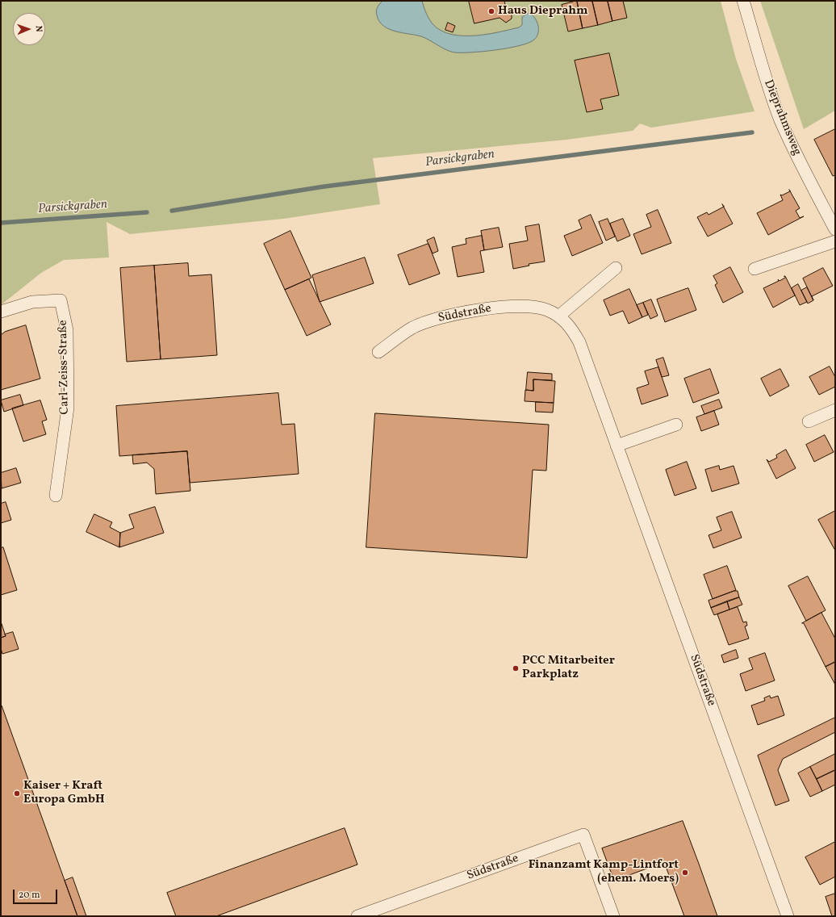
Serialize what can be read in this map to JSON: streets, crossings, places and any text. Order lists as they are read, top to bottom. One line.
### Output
{"streets":{"street":["Dieprahmsweg","Südstraße","Carl-Zeiss-Straße"]},"water":["Parsickgraben"],"places":["Haus Dieprahm","PCC Mitarbeiter Parkplatz","Kaiser + Kraft Europa GmbH","Finanzamt Kamp-Lintfort (ehem. Moers)"],"scale_bar":"20 m","north":"right"}
